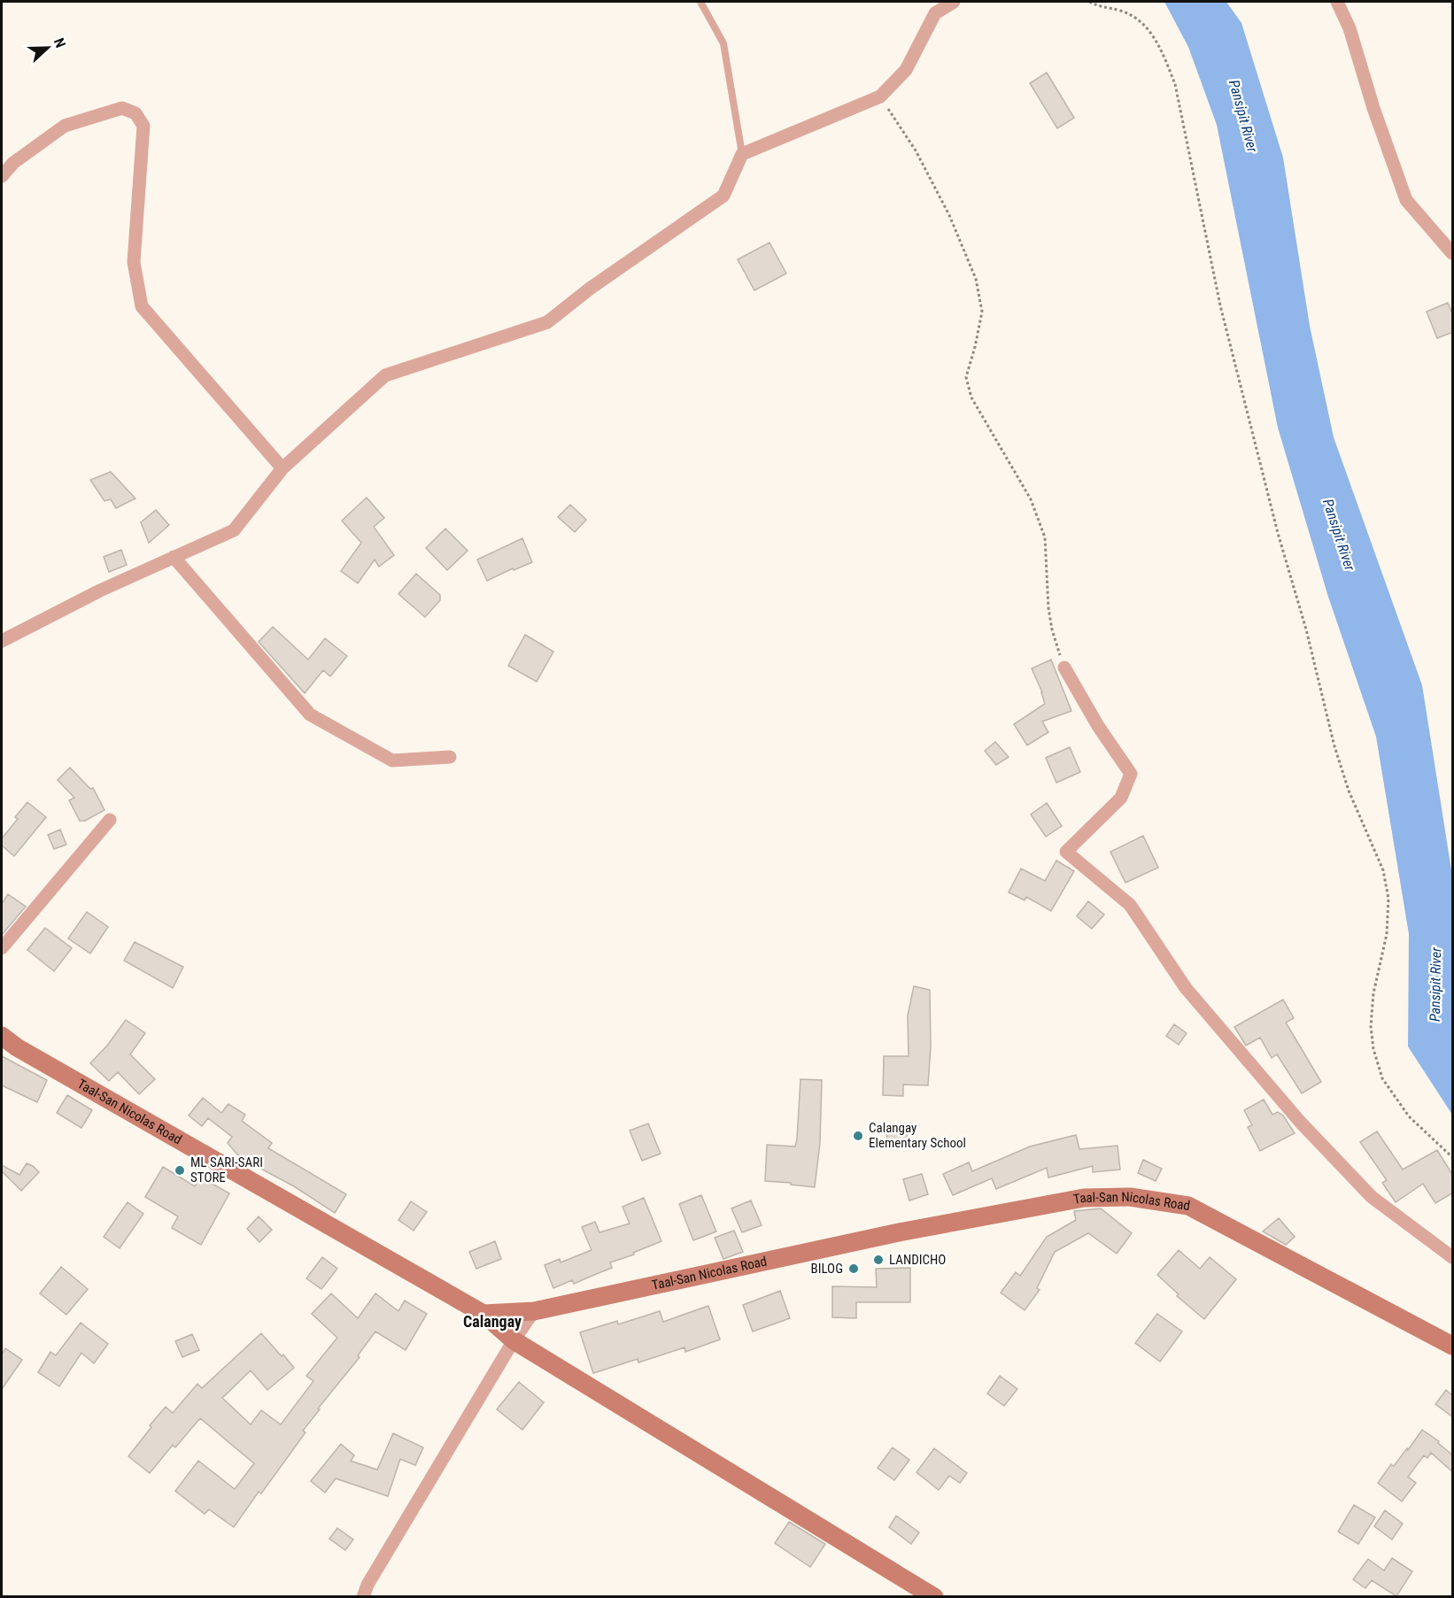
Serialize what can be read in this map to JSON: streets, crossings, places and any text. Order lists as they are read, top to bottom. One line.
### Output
{"streets":{"main road":["Taal-San Nicolas Road"]},"districts":["Calangay"],"water":["Pansipit River"],"places":["Calangay Elementary School","ML SARI-SARI STORE","LANDICHO","BILOG"],"north":"right"}
